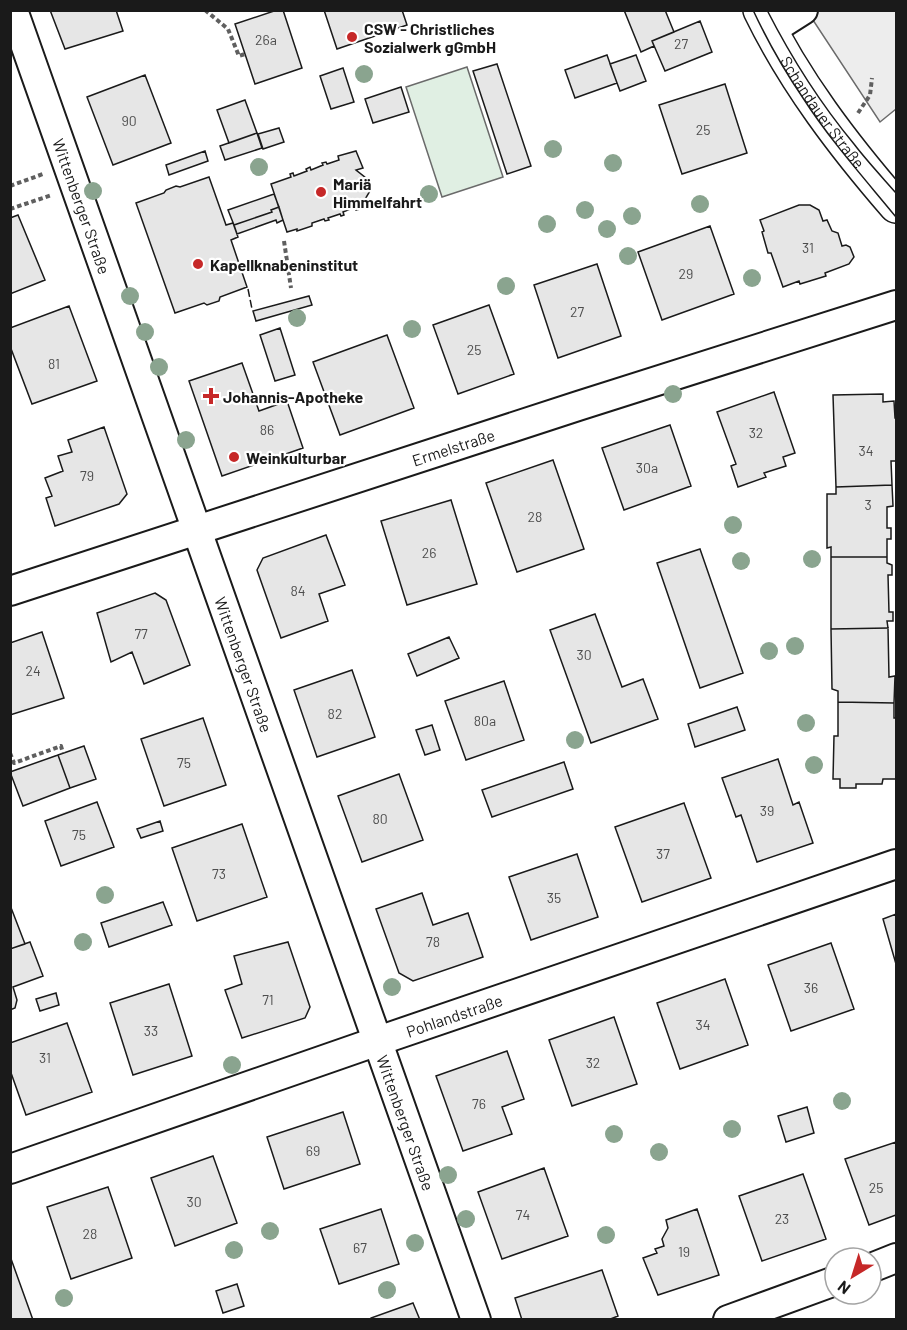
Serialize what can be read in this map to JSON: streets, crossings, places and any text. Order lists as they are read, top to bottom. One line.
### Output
{"streets":{"main road":["Schandauer Straße"],"street":["Wittenberger Straße","Ermelstraße","Pohlandstraße"]},"crossings":[["Wittenberger Straße","Ermelstraße"],["Wittenberger Straße","Pohlandstraße"]],"places":{"other":["CSW - Christliches Sozialwerk gGmbH","Mariä Himmelfahrt","Kapellknabeninstitut","Weinkulturbar"],"health":["Johannis-Apotheke"]},"house_numbers":["26a","27","90","25","31","29","27","25","81","86","32","34","30a","79","3","28","26","84","77","30","24","82","80a","75","39","80","75","37","73","35","78","36","71","34","33","31","32","76","69","25","30","74","23","28","67","19"],"north":"bottom left"}
